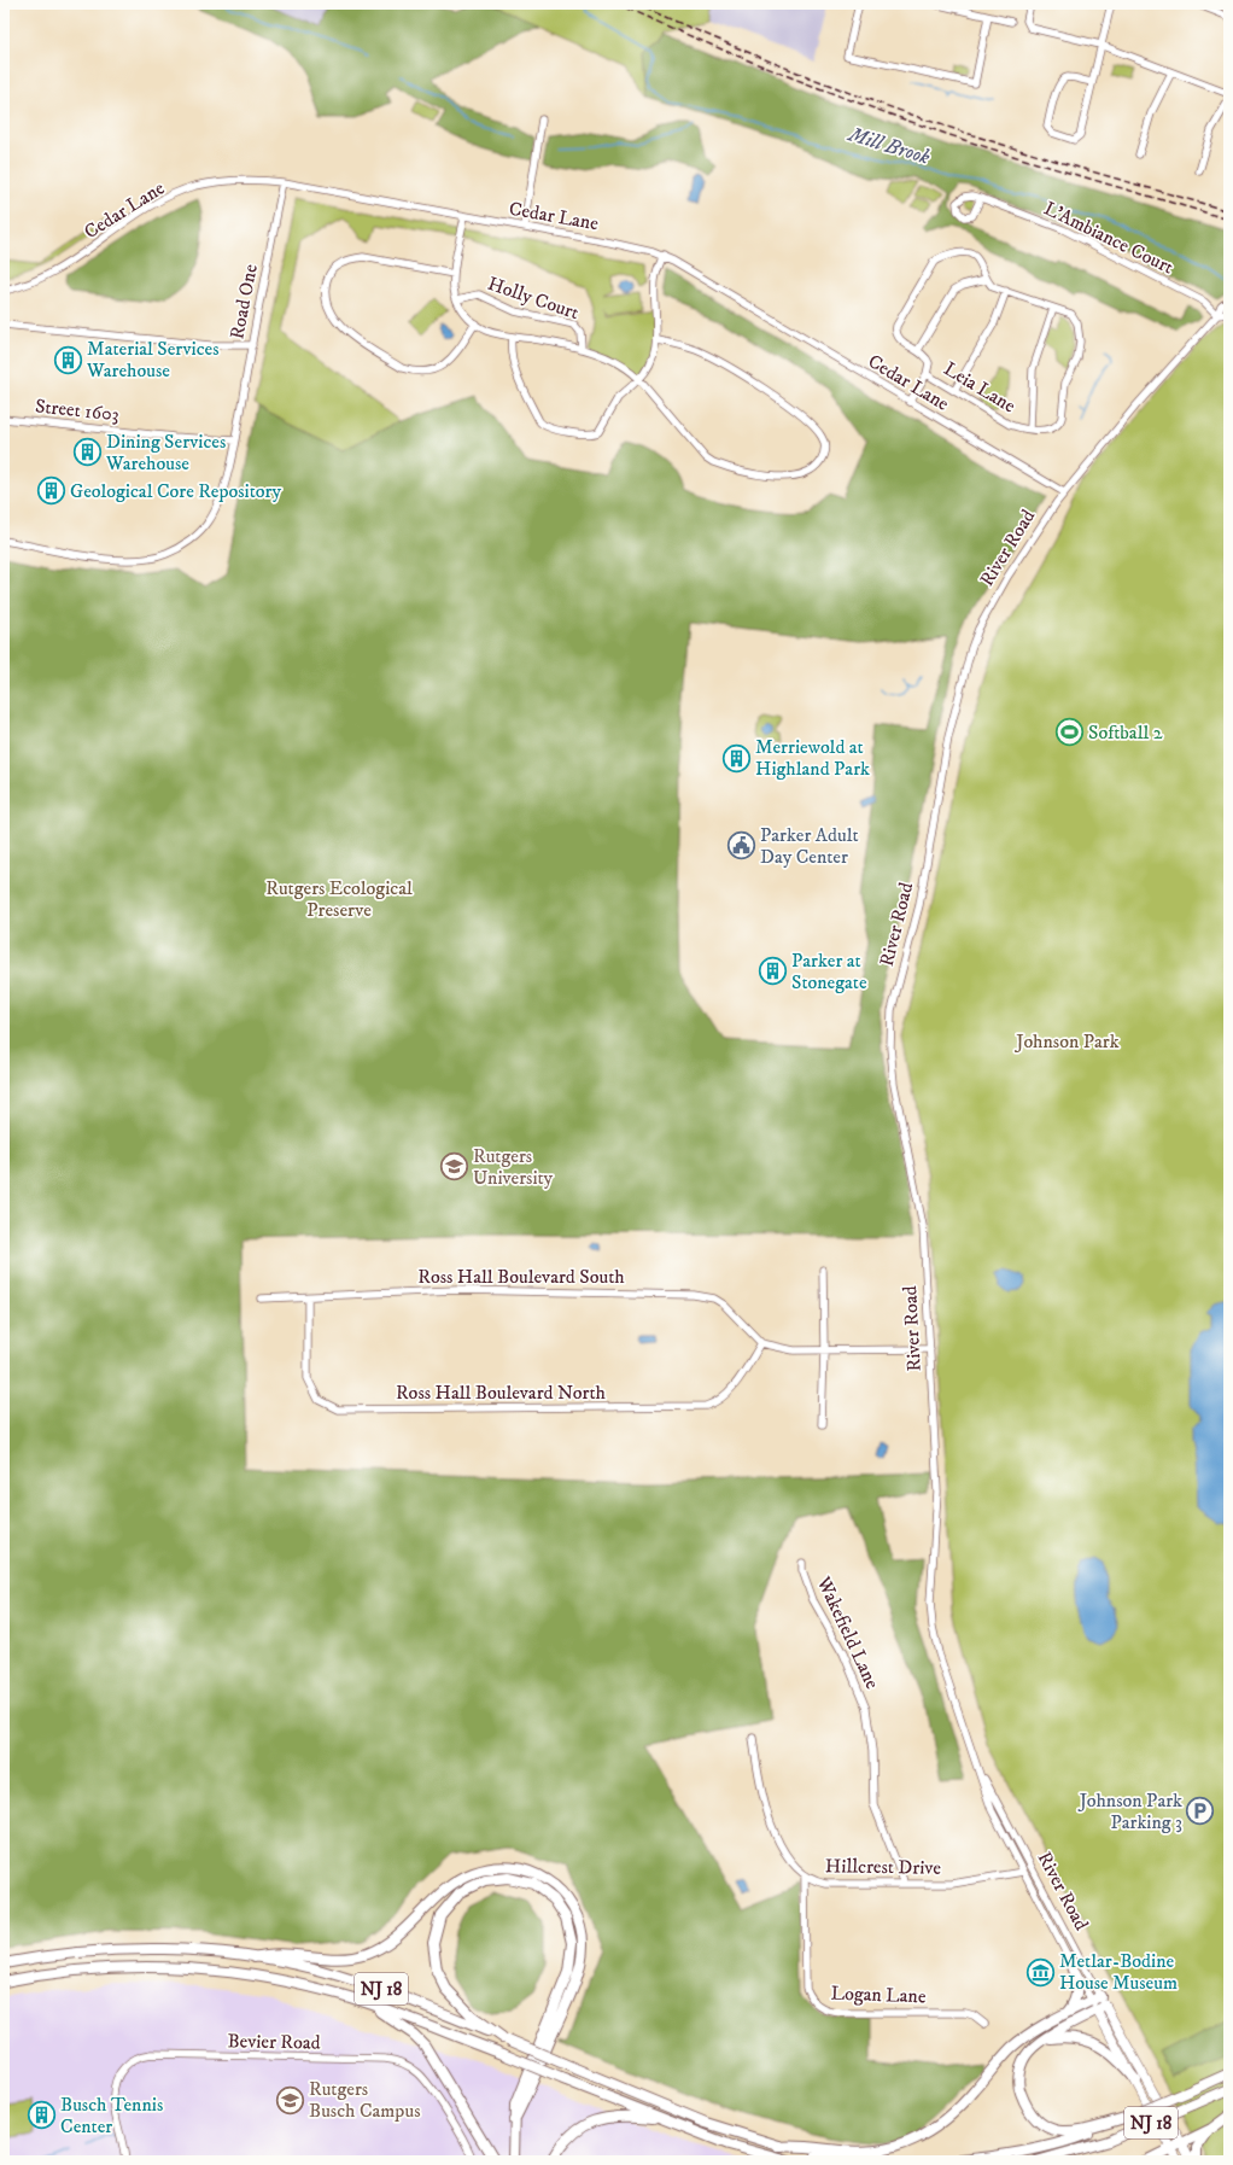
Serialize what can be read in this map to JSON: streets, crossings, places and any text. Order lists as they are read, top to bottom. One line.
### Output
{"streets":{"highway":["NJ 18"],"main road":["River Road"],"street":["Cedar Lane","L'Ambiance Court","Holly Court","Road One","Leia Lane","Street 1603","Ross Hall Boulevard South","Ross Hall Boulevard North","Wakefield Lane","Hillcrest Drive","Logan Lane","Bevier Road"]},"crossings":[["Cedar Lane","Road One"],["Cedar Lane","Leia Lane"],["Cedar Lane","River Road"],["L'Ambiance Court","River Road"],["Road One","Street 1603"],["River Road","Hillcrest Drive"],["Ross Hall Boulevard South","Ross Hall Boulevard North"],["Wakefield Lane","Hillcrest Drive"],["Hillcrest Drive","Logan Lane"]],"water":["Mill Brook"],"parks":["Rutgers Ecological Preserve","Johnson Park"],"places":{"building":["Material Services Warehouse","Dining Services Warehouse","Geological Core Repository","Merriewold at Highland Park","Parker at Stonegate","Busch Tennis Center"],"sports":["Softball 2"],"public building":["Parker Adult Day Center"],"school or university":["Rutgers University","Rutgers Busch Campus"],"parking":["Johnson Park Parking 3"],"museum":["Metlar-Bodine House Museum"]}}
